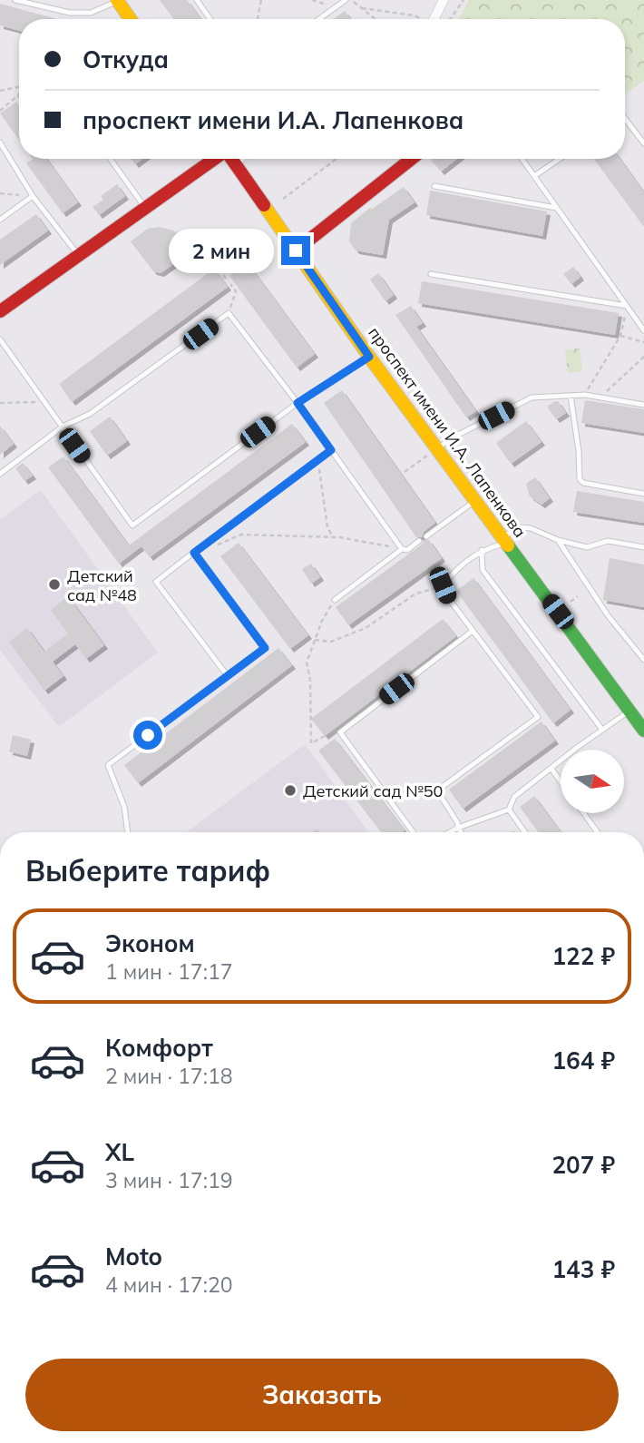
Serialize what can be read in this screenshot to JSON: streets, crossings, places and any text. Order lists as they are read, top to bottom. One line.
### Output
{"streets":{"main road":["проспект имени И.А. Лапенкова"]},"places":["Детский сад №48","Детский сад №50"],"north":"right","page":{"banner":["Откуда","проспект имени И.А. Лапенкова"],"bubble":"2 мин","heading":"Выберите тариф","list":[{"name":"Эконом","note":"1 мин · 17:17","value":"122 ₽"},{"name":"Комфорт","note":"2 мин · 17:18","value":"164 ₽"},{"name":"XL","note":"3 мин · 17:19","value":"207 ₽"},{"name":"Moto","note":"4 мин · 17:20","value":"143 ₽"}],"buttons":"Заказать"}}
